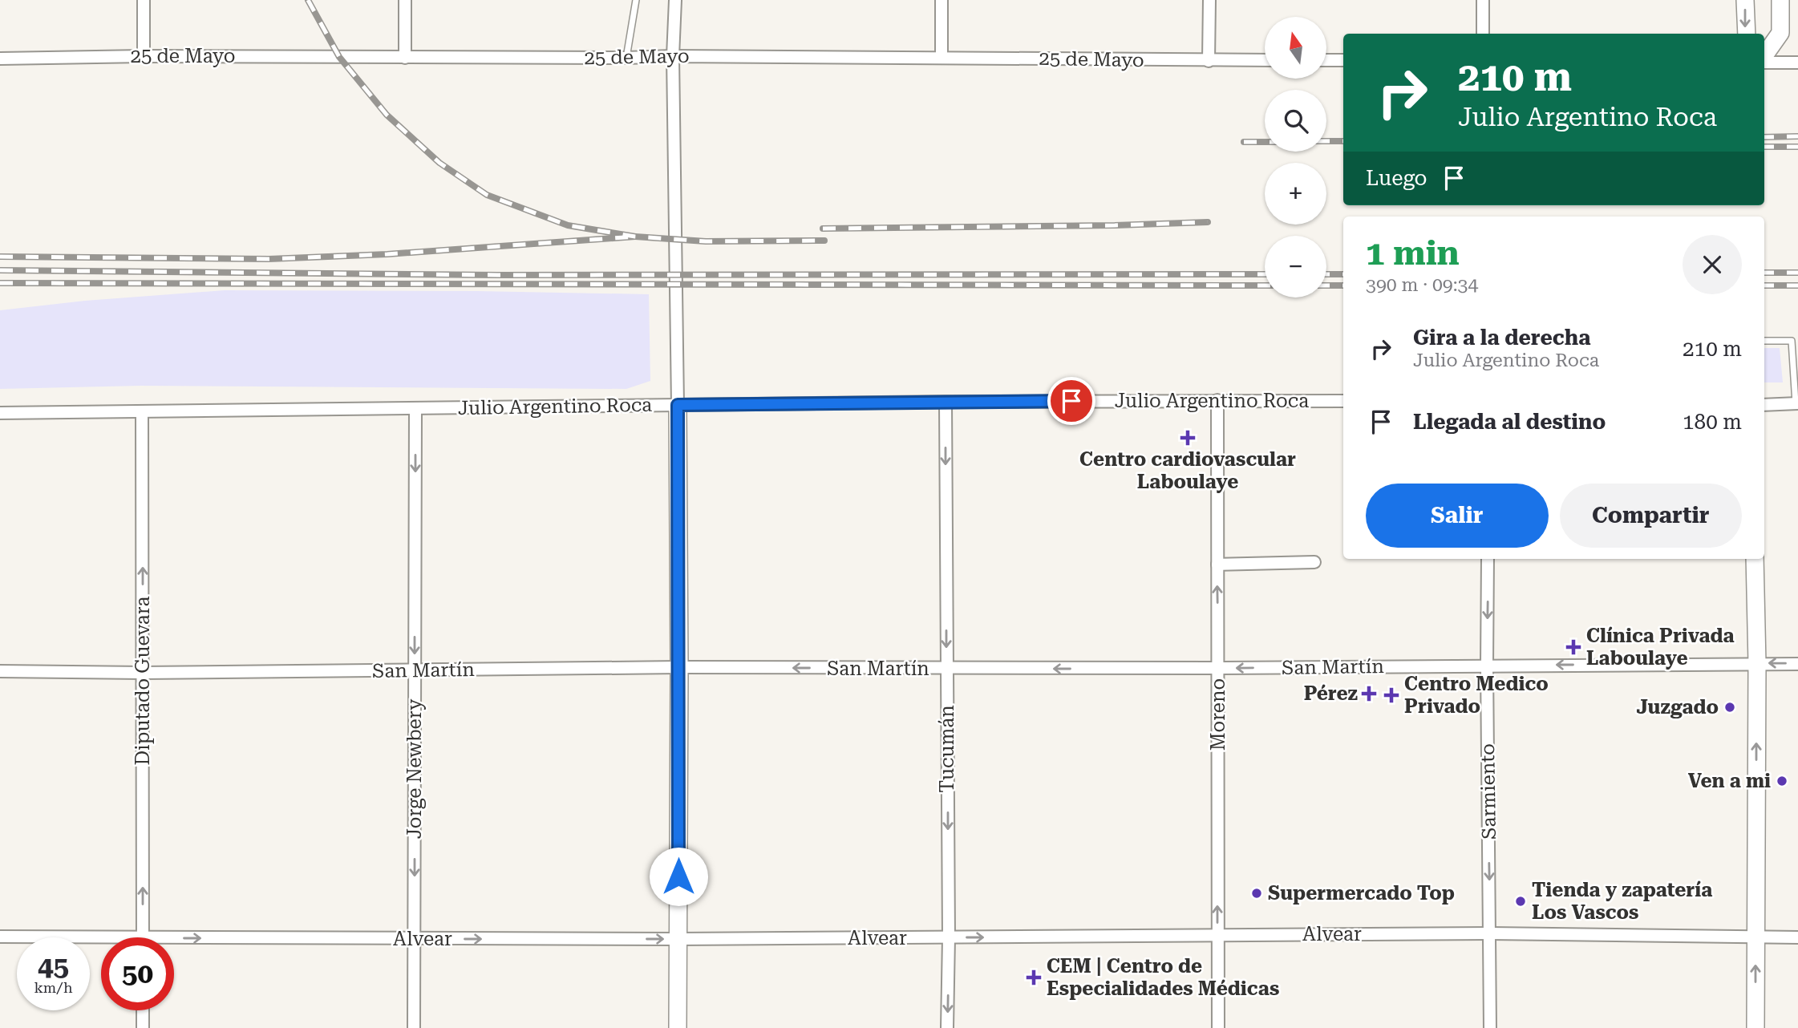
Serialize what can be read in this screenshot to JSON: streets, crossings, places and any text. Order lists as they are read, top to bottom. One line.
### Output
{"streets":{"street":["25 de Mayo","Julio Argentino Roca","San Martín","Diputado Guevara","Moreno","Tucumán","Jorge Newbery","Sarmiento","Alvear"]},"crossings":[["Julio Argentino Roca","Diputado Guevara"],["Julio Argentino Roca","Moreno"],["Julio Argentino Roca","Tucumán"],["Julio Argentino Roca","Jorge Newbery"],["San Martín","Diputado Guevara"],["San Martín","Moreno"],["San Martín","Tucumán"],["San Martín","Jorge Newbery"],["San Martín","Sarmiento"],["Moreno","Alvear"],["Tucumán","Alvear"],["Jorge Newbery","Alvear"],["Sarmiento","Alvear"]],"one_way":["San Martín","Diputado Guevara","Moreno","Tucumán","Jorge Newbery","Sarmiento","Alvear"],"places":{"health":["Centro cardiovascular Laboulaye","Clínica Privada Laboulaye","Pérez","Centro Medico Privado","CEM | Centro de Especialidades Médicas"],"other":["Juzgado","Ven a mi","Supermercado Top","Tienda y zapatería Los Vascos"]},"north":"top","page":{"map_buttons":["+","−"],"turn":["210 m","Julio Argentino Roca"],"then":"Luego","heading":["1 min","390 m · 09:34"],"list":[{"name":"Gira a la derecha","note":"Julio Argentino Roca","value":"210 m"},{"name":"Llegada al destino","value":"180 m"}],"buttons":["Salir","Compartir"],"speed":"45 km/h","limit":"50"}}
